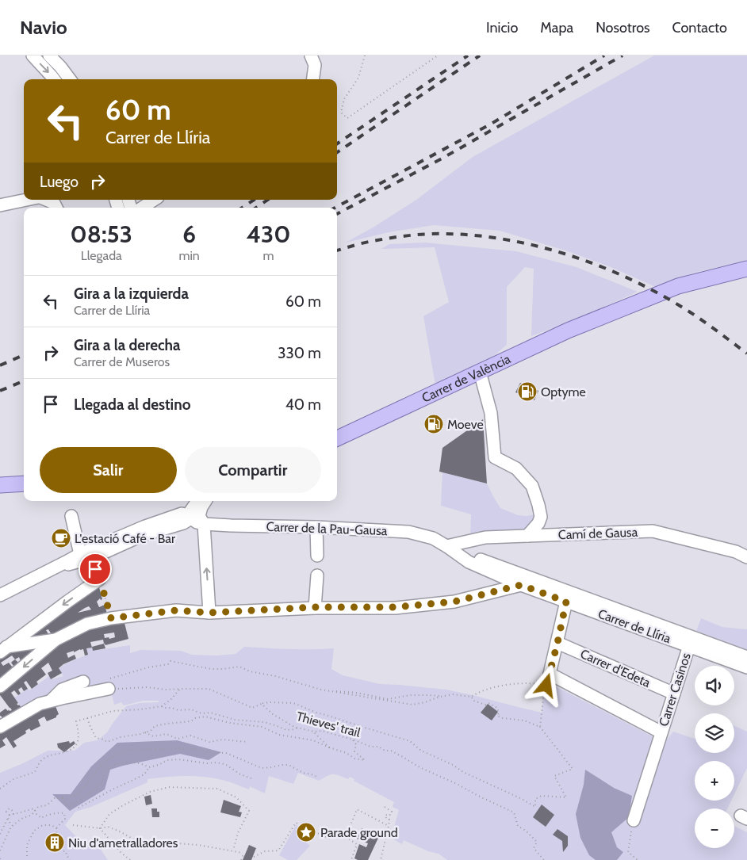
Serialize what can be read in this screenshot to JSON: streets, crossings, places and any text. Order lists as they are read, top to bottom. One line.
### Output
{"streets":{"main road":["Carrer de València"],"street":["Carrer de la Pau-Gausa","Camí de Gausa","Carrer de Llíria","Carrer d'Edeta","Carrer Casinos"],"path":["Thieves' trail"]},"crossings":[["Carrer de la Pau-Gausa","Camí de Gausa"],["Carrer de la Pau-Gausa","Carrer de Llíria"],["Carrer de Llíria","Carrer Casinos"],["Carrer d'Edeta","Carrer Casinos"]],"places":{"fuel station":["Optyme","Moeve"],"cafe":["L'estació Café - Bar"],"place":["Parade ground"],"building":["Niu d'ametralladores"]},"page":{"header":"Navio","nav":["Inicio","Mapa","Nosotros","Contacto"],"turn":["60 m","Carrer de Llíria"],"then":"Luego","eta":["08:53","Llegada","6","min","430","m"],"list":[{"name":"Gira a la izquierda","note":"Carrer de Llíria","value":"60 m"},{"name":"Gira a la derecha","note":"Carrer de Museros","value":"330 m"},{"name":"Llegada al destino","value":"40 m"}],"buttons":["Salir","Compartir"],"map_buttons":["+","−"]}}
